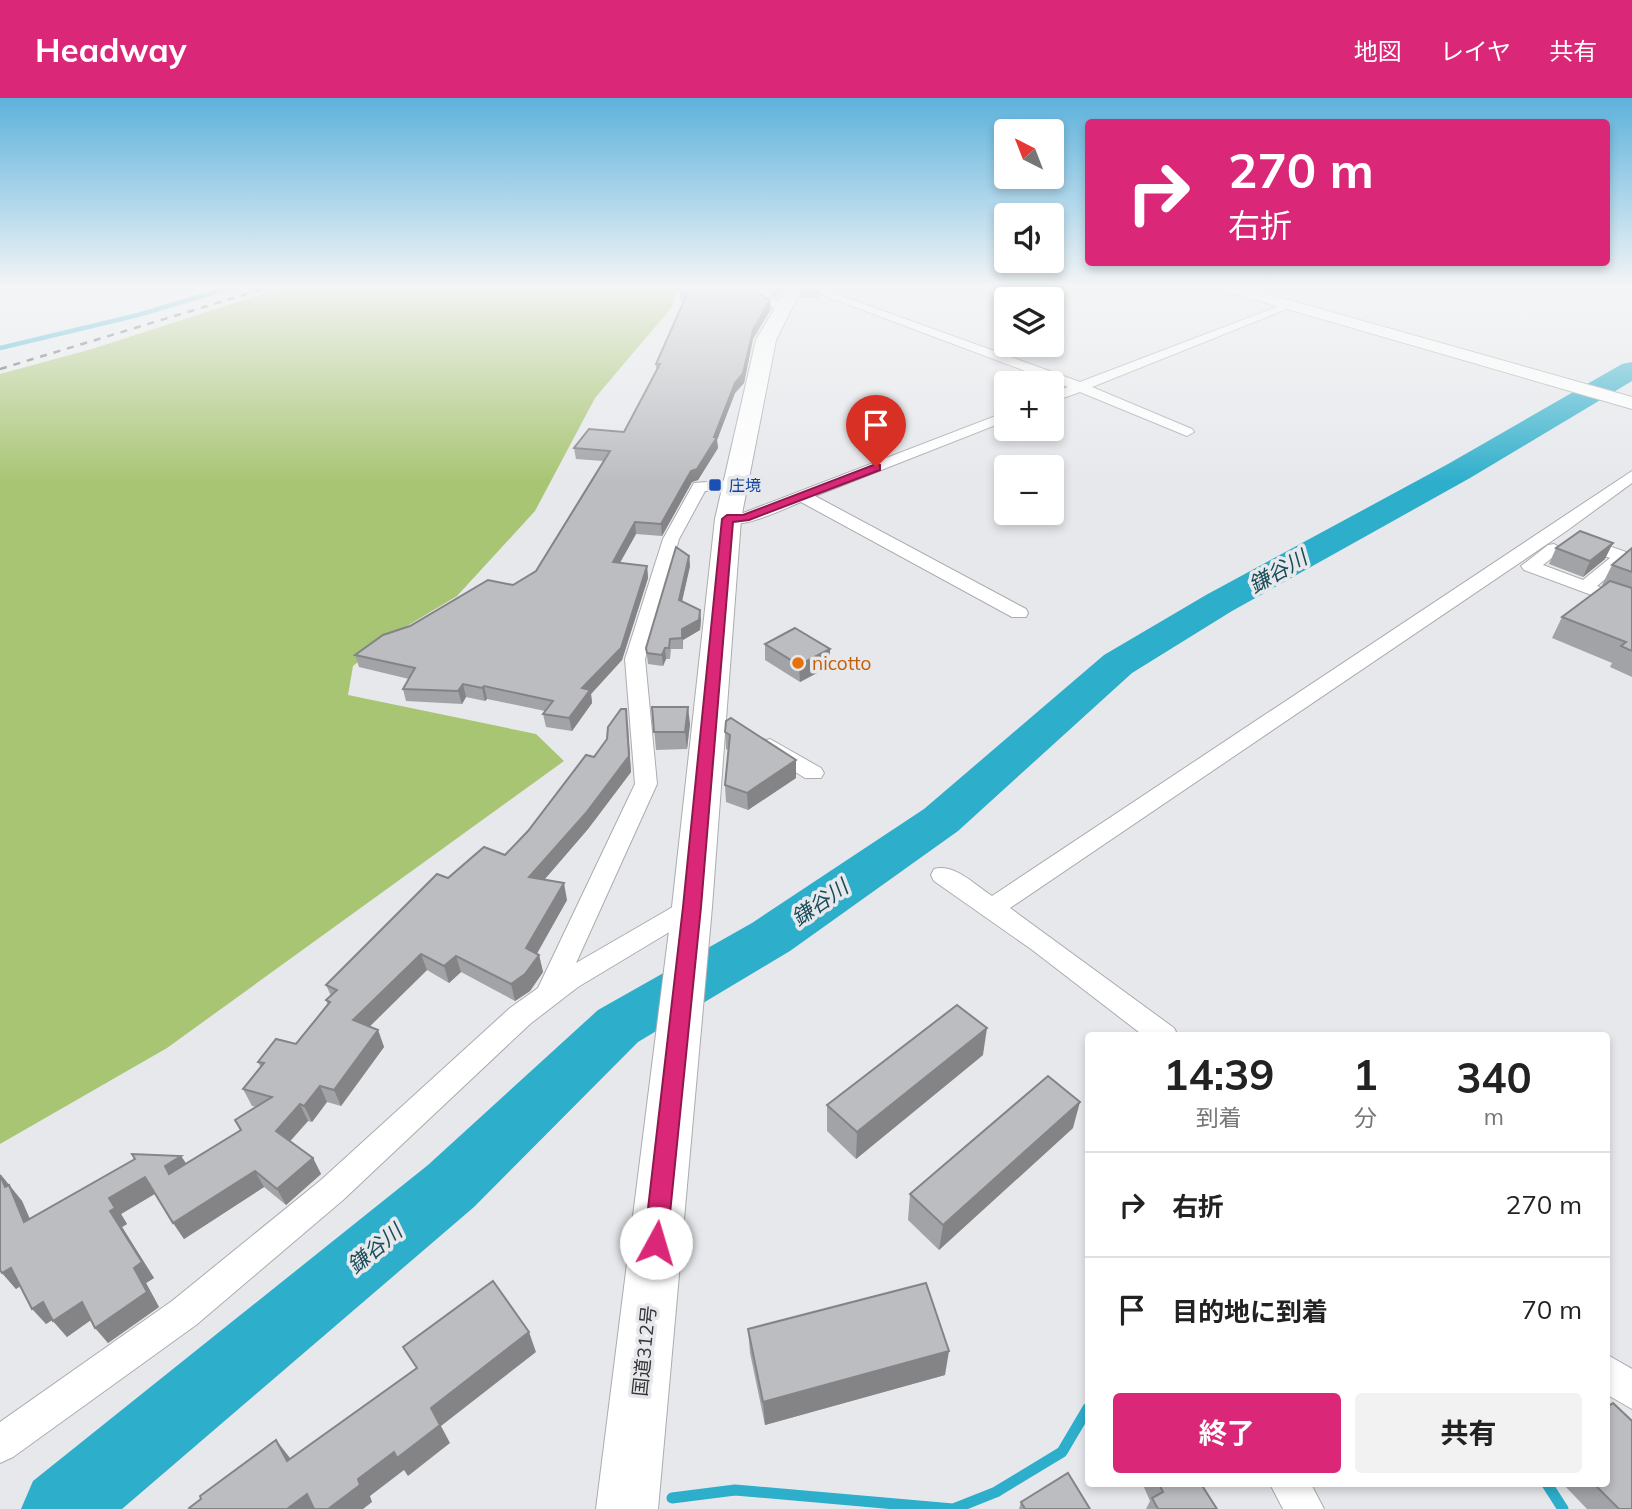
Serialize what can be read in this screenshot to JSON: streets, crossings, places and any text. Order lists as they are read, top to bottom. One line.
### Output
{"streets":{"highway":["国道312号"]},"water":["鎌谷川"],"places":{"transit":["庄境"],"other":["nicotto"]},"north":"top left","page":{"header":"Headway","nav":["地図","レイヤ","共有"],"map_buttons":["+","−"],"turn":["270 m","右折"],"eta":["14:39","到着","1","分","340","m"],"list":[{"name":"右折","value":"270 m"},{"name":"目的地に到着","value":"70 m"}],"buttons":["終了","共有"]}}
